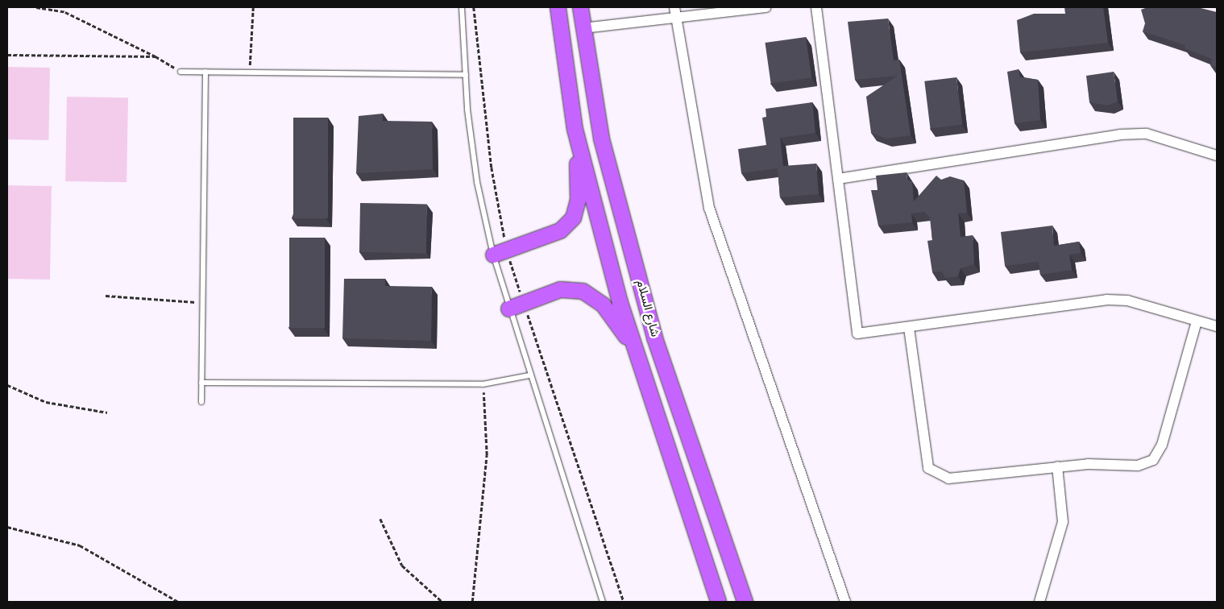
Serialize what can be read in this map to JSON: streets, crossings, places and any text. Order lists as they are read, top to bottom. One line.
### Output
{"streets":{"main road":["شارع السلام"]}}
